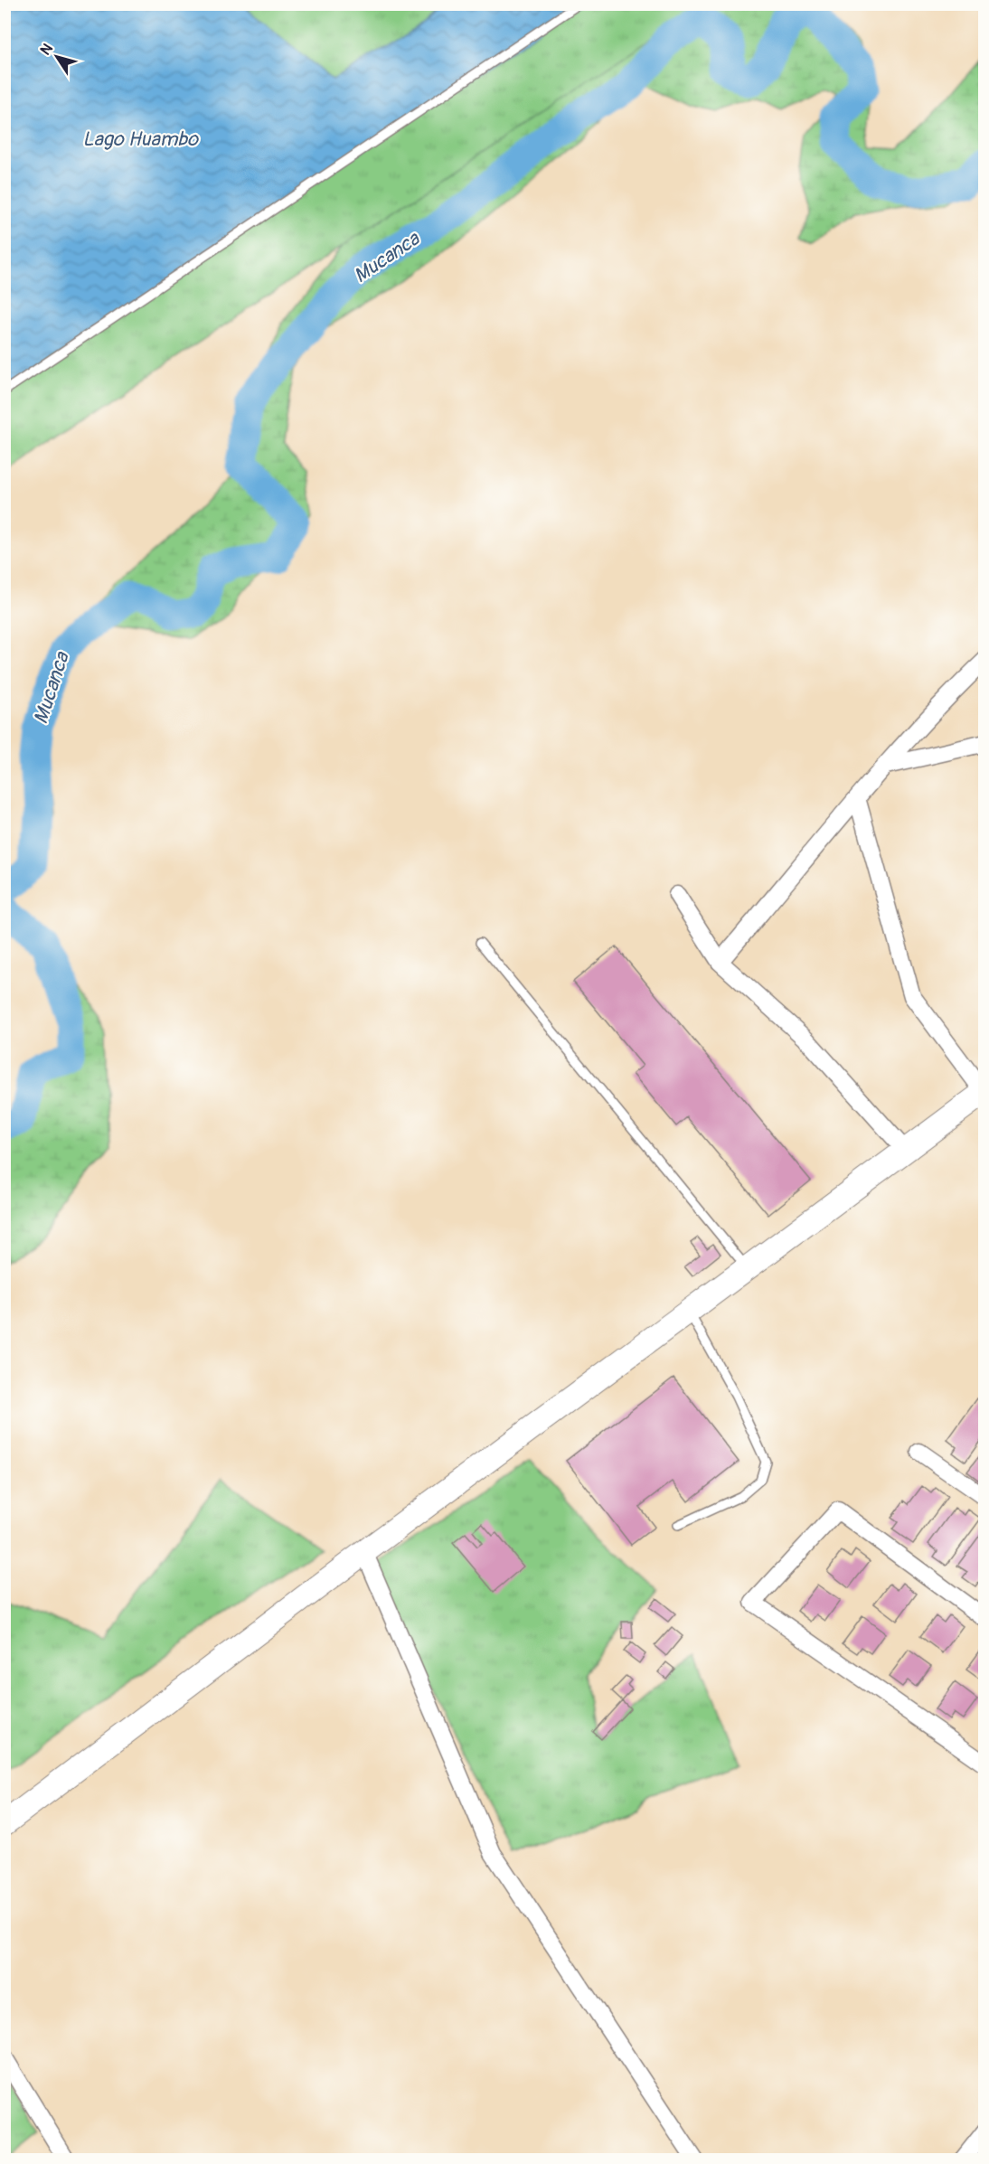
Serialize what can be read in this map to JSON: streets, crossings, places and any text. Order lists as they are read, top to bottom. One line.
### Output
{"water":["Lago Huambo","Mucanca"],"north":"top left"}
